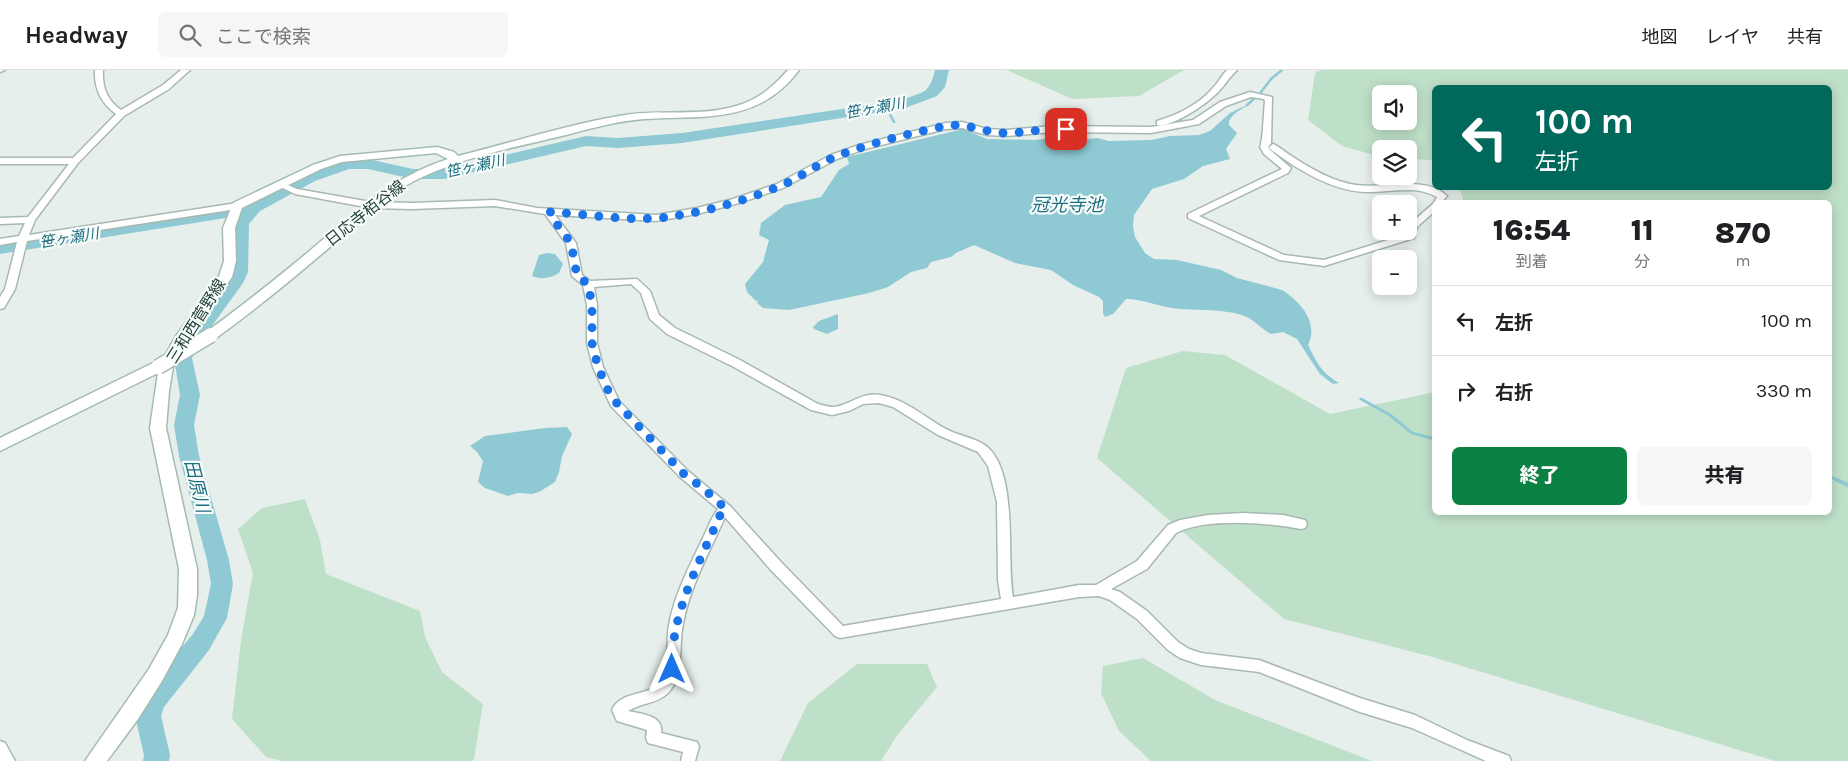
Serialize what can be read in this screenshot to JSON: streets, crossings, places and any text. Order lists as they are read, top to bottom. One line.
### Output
{"streets":{"main road":["日応寺栢谷線","三和西菅野線"]},"water":["笹ヶ瀬川","冠光寺池","田原川"],"page":{"header":"Headway","search":"ここで検索","nav":["地図","レイヤ","共有"],"map_buttons":["+","−"],"turn":["100 m","左折"],"eta":["16:54","到着","11","分","870","m"],"list":[{"name":"左折","value":"100 m"},{"name":"右折","value":"330 m"}],"buttons":["終了","共有"]}}
